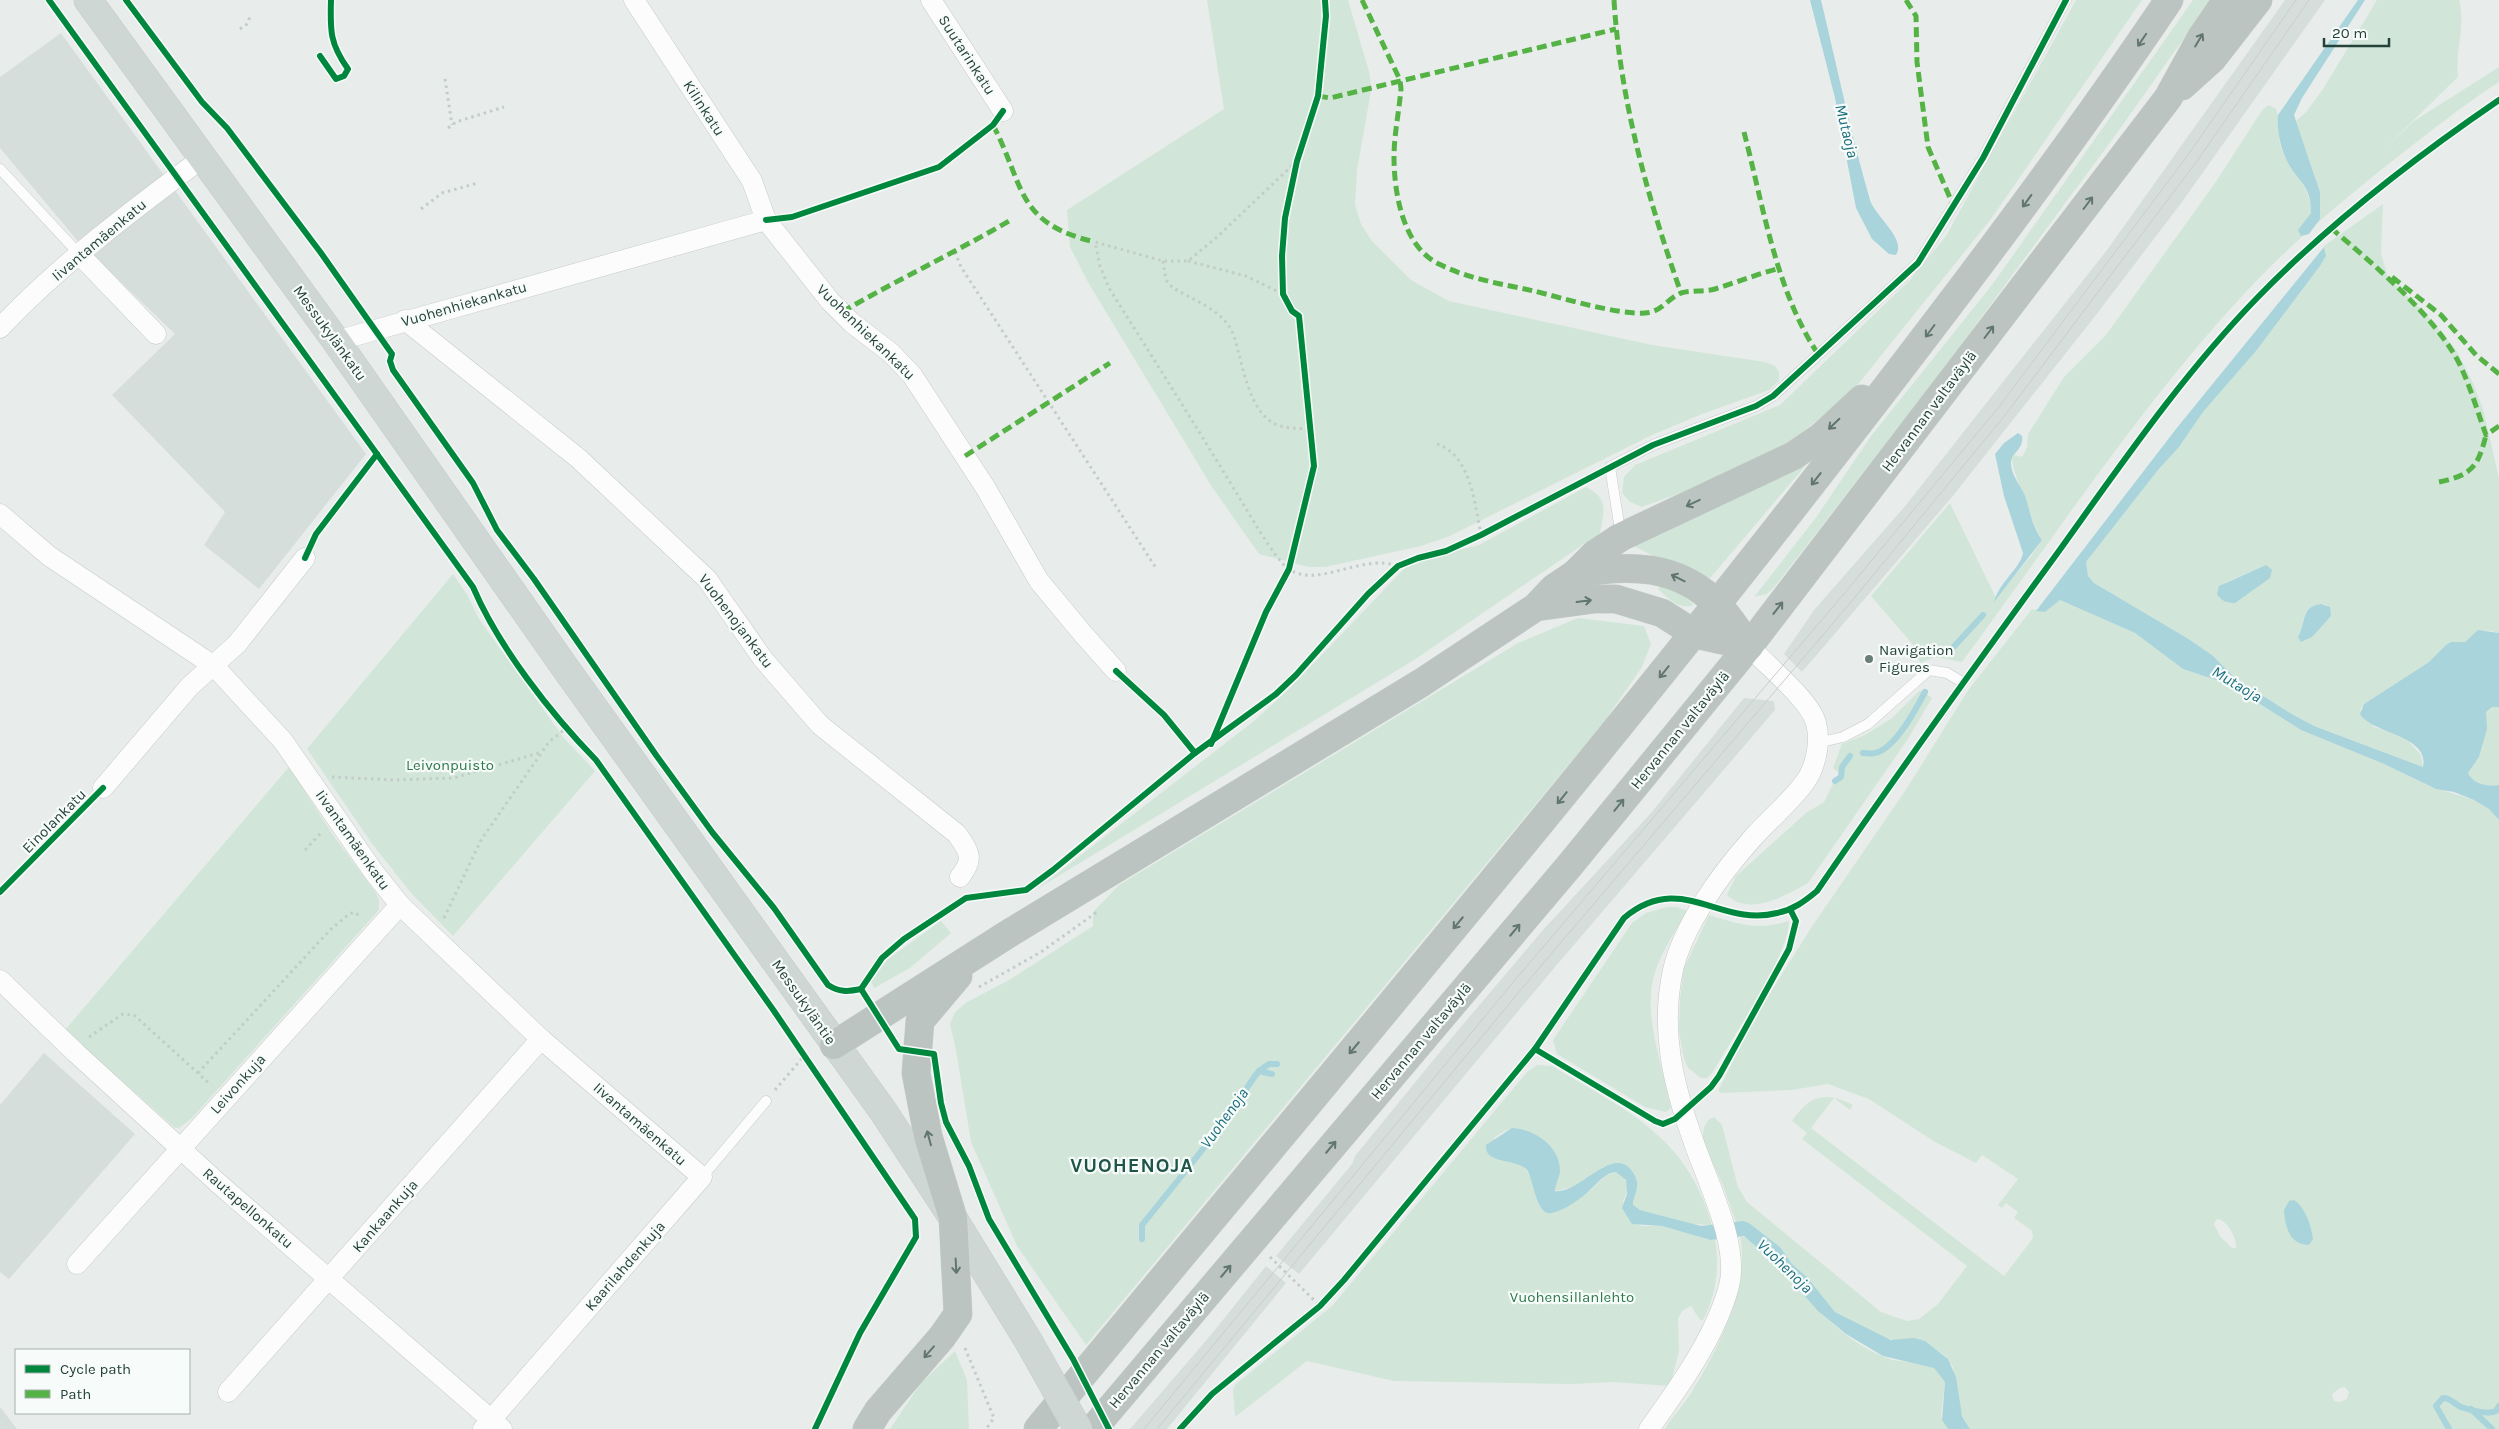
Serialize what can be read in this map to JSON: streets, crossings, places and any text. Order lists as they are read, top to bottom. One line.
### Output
{"streets":{"highway":["Hervannan valtaväylä"],"main road":["Messukylänkatu","Messukyläntie"],"street":["Suutarinkatu","Kilinkatu","Iivantamäenkatu","Vuohenhiekankatu","Vuohenojankatu","Einolankatu","Leivonkuja","Rautapellonkatu","Kankaankuja","Kaarilahdenkuja"]},"crossings":[["Kilinkatu","Vuohenhiekankatu"],["Iivantamäenkatu","Messukylänkatu"],["Iivantamäenkatu","Einolankatu"],["Iivantamäenkatu","Leivonkuja"],["Iivantamäenkatu","Kankaankuja"],["Iivantamäenkatu","Kaarilahdenkuja"],["Vuohenhiekankatu","Messukylänkatu"],["Vuohenhiekankatu","Vuohenojankatu"],["Messukylänkatu","Messukyläntie"],["Leivonkuja","Rautapellonkatu"],["Rautapellonkatu","Kankaankuja"],["Rautapellonkatu","Kaarilahdenkuja"]],"districts":["VUOHENOJA"],"water":["Mutaoja","Vuohenoja"],"parks":["Leivonpuisto","Vuohensillanlehto"],"places":["Navigation Figures"],"legend":["Cycle path","Path"],"scale_bar":"20 m"}
